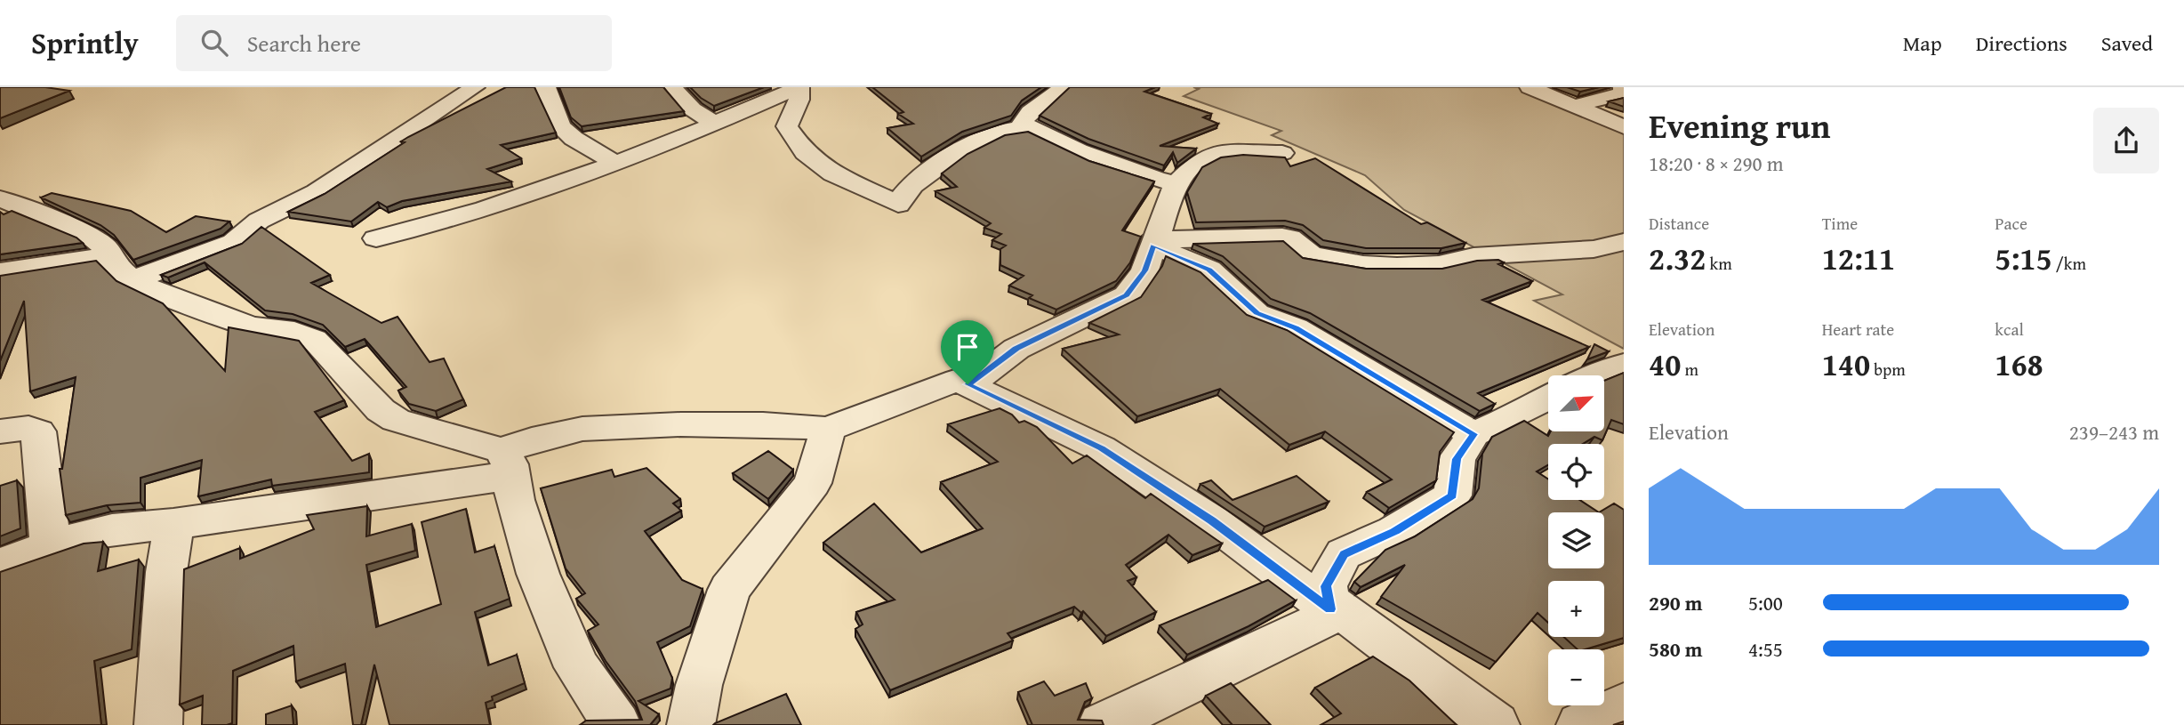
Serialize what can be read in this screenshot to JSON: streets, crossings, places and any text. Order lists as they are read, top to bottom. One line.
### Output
{"north":"top right","page":{"header":"Sprintly","search":"Search here","nav":["Map","Directions","Saved"],"heading":["Evening run","18:20 · 8 × 290 m"],"stats":[["Distance","2.32 km"],["Time","12:11"],["Pace","5:15 /km"],["Elevation","40 m"],["Heart rate","140 bpm"],["kcal","168"]],"map_buttons":["+","−"],"chart":["Elevation","239–243 m"],"list":[{"name":"290 m","note":"5:00"},{"name":"580 m","note":"4:55"}]}}
